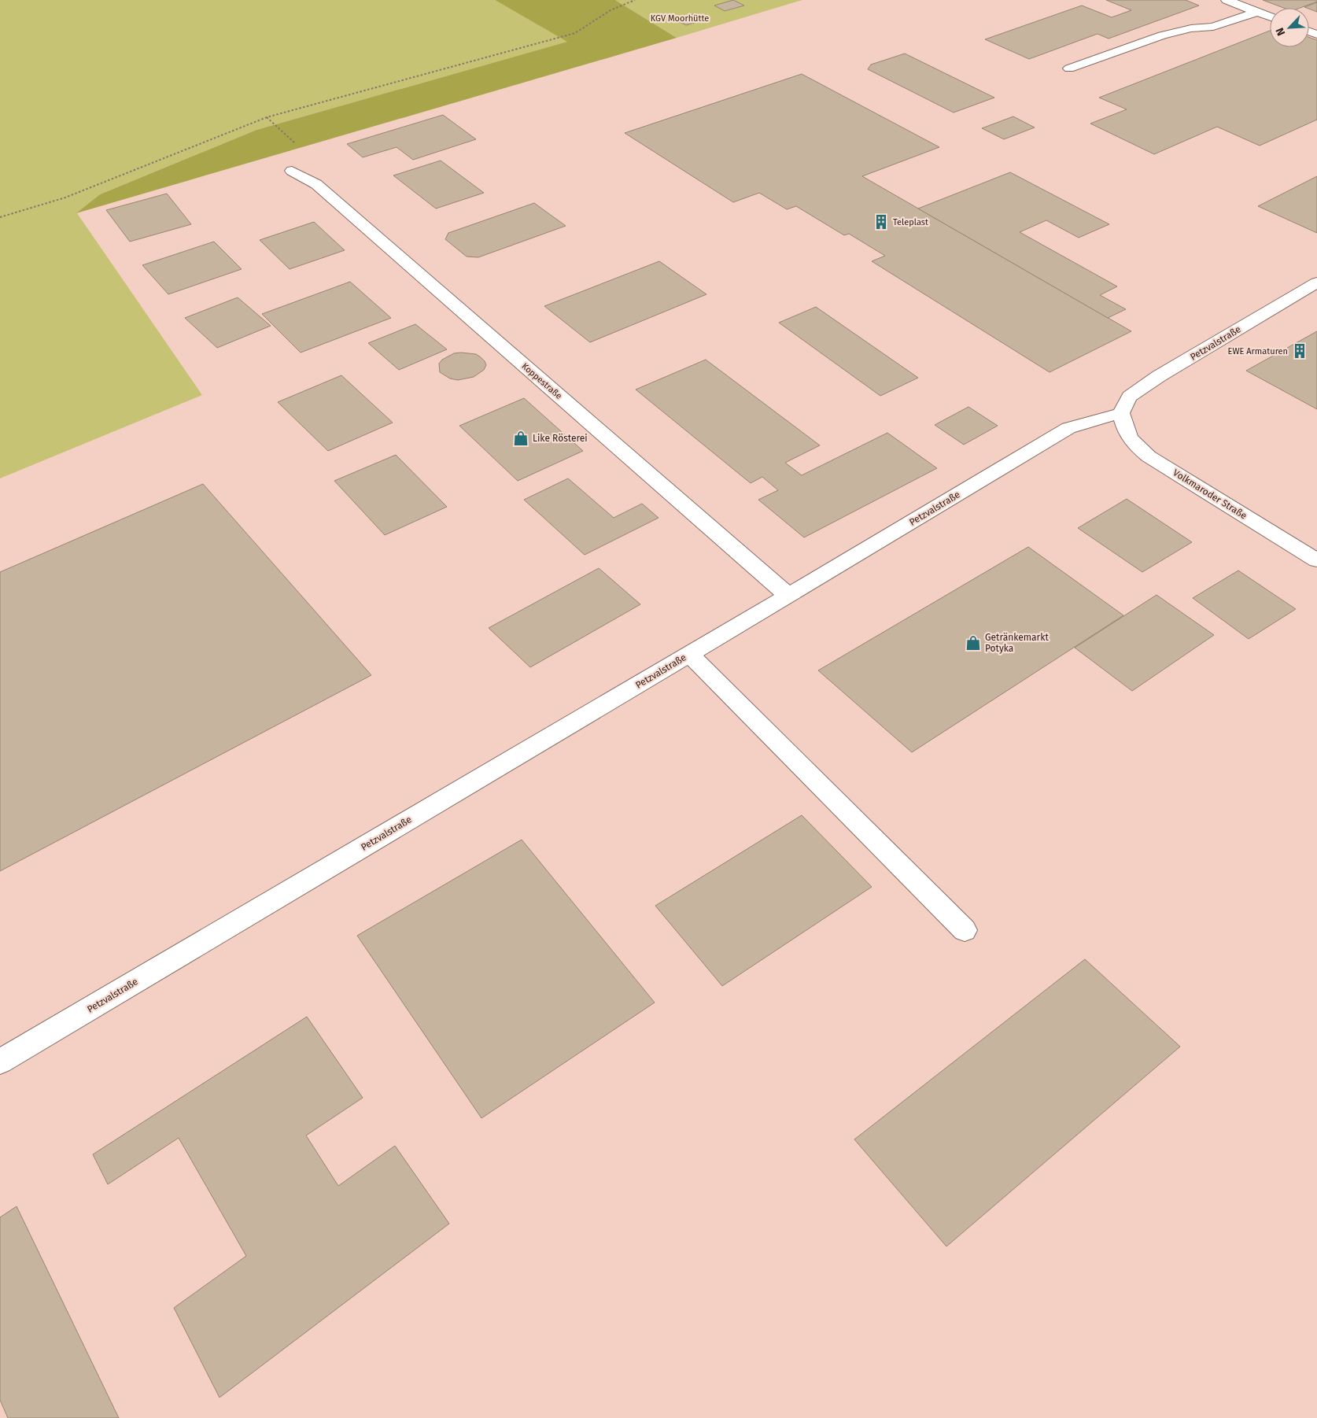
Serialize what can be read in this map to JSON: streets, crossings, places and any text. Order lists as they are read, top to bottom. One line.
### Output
{"streets":{"street":["Petzvalstraße","Koppestraße","Volkmaroder Straße"]},"crossings":[["Petzvalstraße","Koppestraße"],["Petzvalstraße","Volkmaroder Straße"]],"parks":["KGV Moorhütte"],"places":{"building":["Teleplast","EWE Armaturen"],"shop":["Like Rösterei","Getränkemarkt Potyka"]},"north":"bottom left"}
